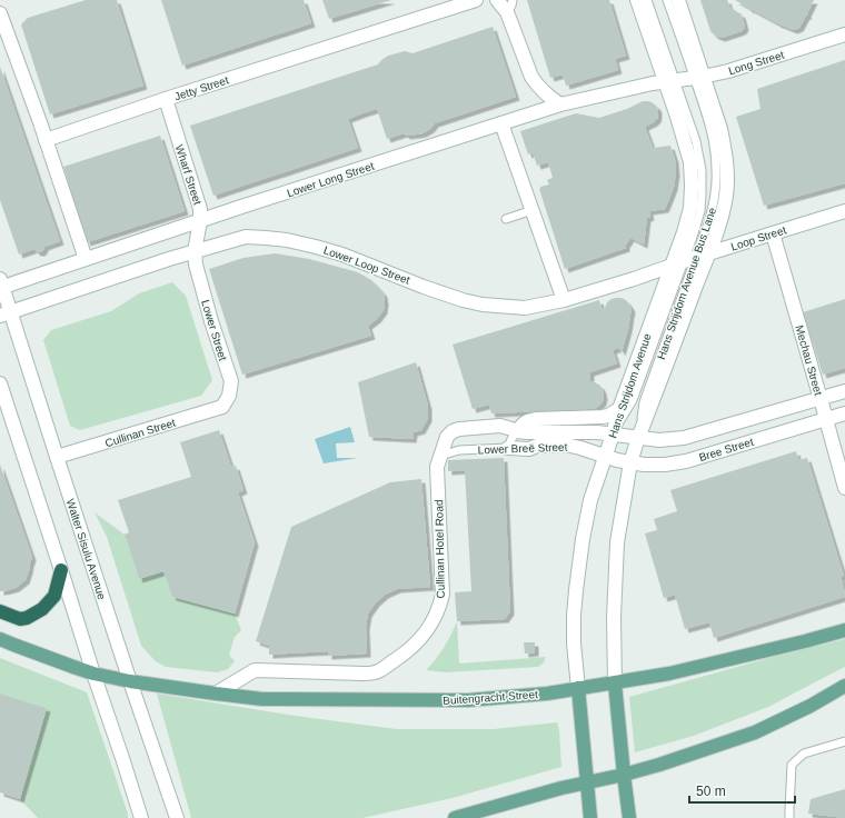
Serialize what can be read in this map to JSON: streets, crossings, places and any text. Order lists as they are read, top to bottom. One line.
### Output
{"streets":{"main road":["Hans Strijdom Avenue","Buitengracht Street"],"street":["Long Street","Jetty Street","Wharf Street","Lower Long Street","Loop Street","Lower Loop Street","Lower Street","Mechau Street","Cullinan Street","Lower Breë Street","Bree Street","Walter Sisulu Avenue","Cullinan Hotel Road"],"lane":["Hans Strijdom Avenue Bus Lane"]},"crossings":[["Long Street","Lower Long Street"],["Long Street","Hans Strijdom Avenue"],["Jetty Street","Wharf Street"],["Wharf Street","Lower Long Street"],["Wharf Street","Lower Loop Street"],["Wharf Street","Lower Street"],["Lower Long Street","Hans Strijdom Avenue"],["Lower Long Street","Walter Sisulu Avenue"],["Loop Street","Lower Loop Street"],["Loop Street","Hans Strijdom Avenue Bus Lane"],["Loop Street","Mechau Street"],["Loop Street","Hans Strijdom Avenue"],["Lower Loop Street","Hans Strijdom Avenue Bus Lane"],["Lower Loop Street","Lower Street"],["Lower Loop Street","Hans Strijdom Avenue"],["Lower Loop Street","Walter Sisulu Avenue"],["Hans Strijdom Avenue Bus Lane","Hans Strijdom Avenue"],["Hans Strijdom Avenue Bus Lane","Lower Breë Street"],["Hans Strijdom Avenue Bus Lane","Bree Street"],["Lower Street","Cullinan Street"],["Mechau Street","Bree Street"],["Hans Strijdom Avenue","Lower Breë Street"],["Hans Strijdom Avenue","Bree Street"],["Hans Strijdom Avenue","Buitengracht Street"],["Cullinan Street","Walter Sisulu Avenue"],["Lower Breë Street","Bree Street"],["Lower Breë Street","Cullinan Hotel Road"],["Walter Sisulu Avenue","Buitengracht Street"],["Cullinan Hotel Road","Buitengracht Street"]],"scale_bar":"50 m"}
